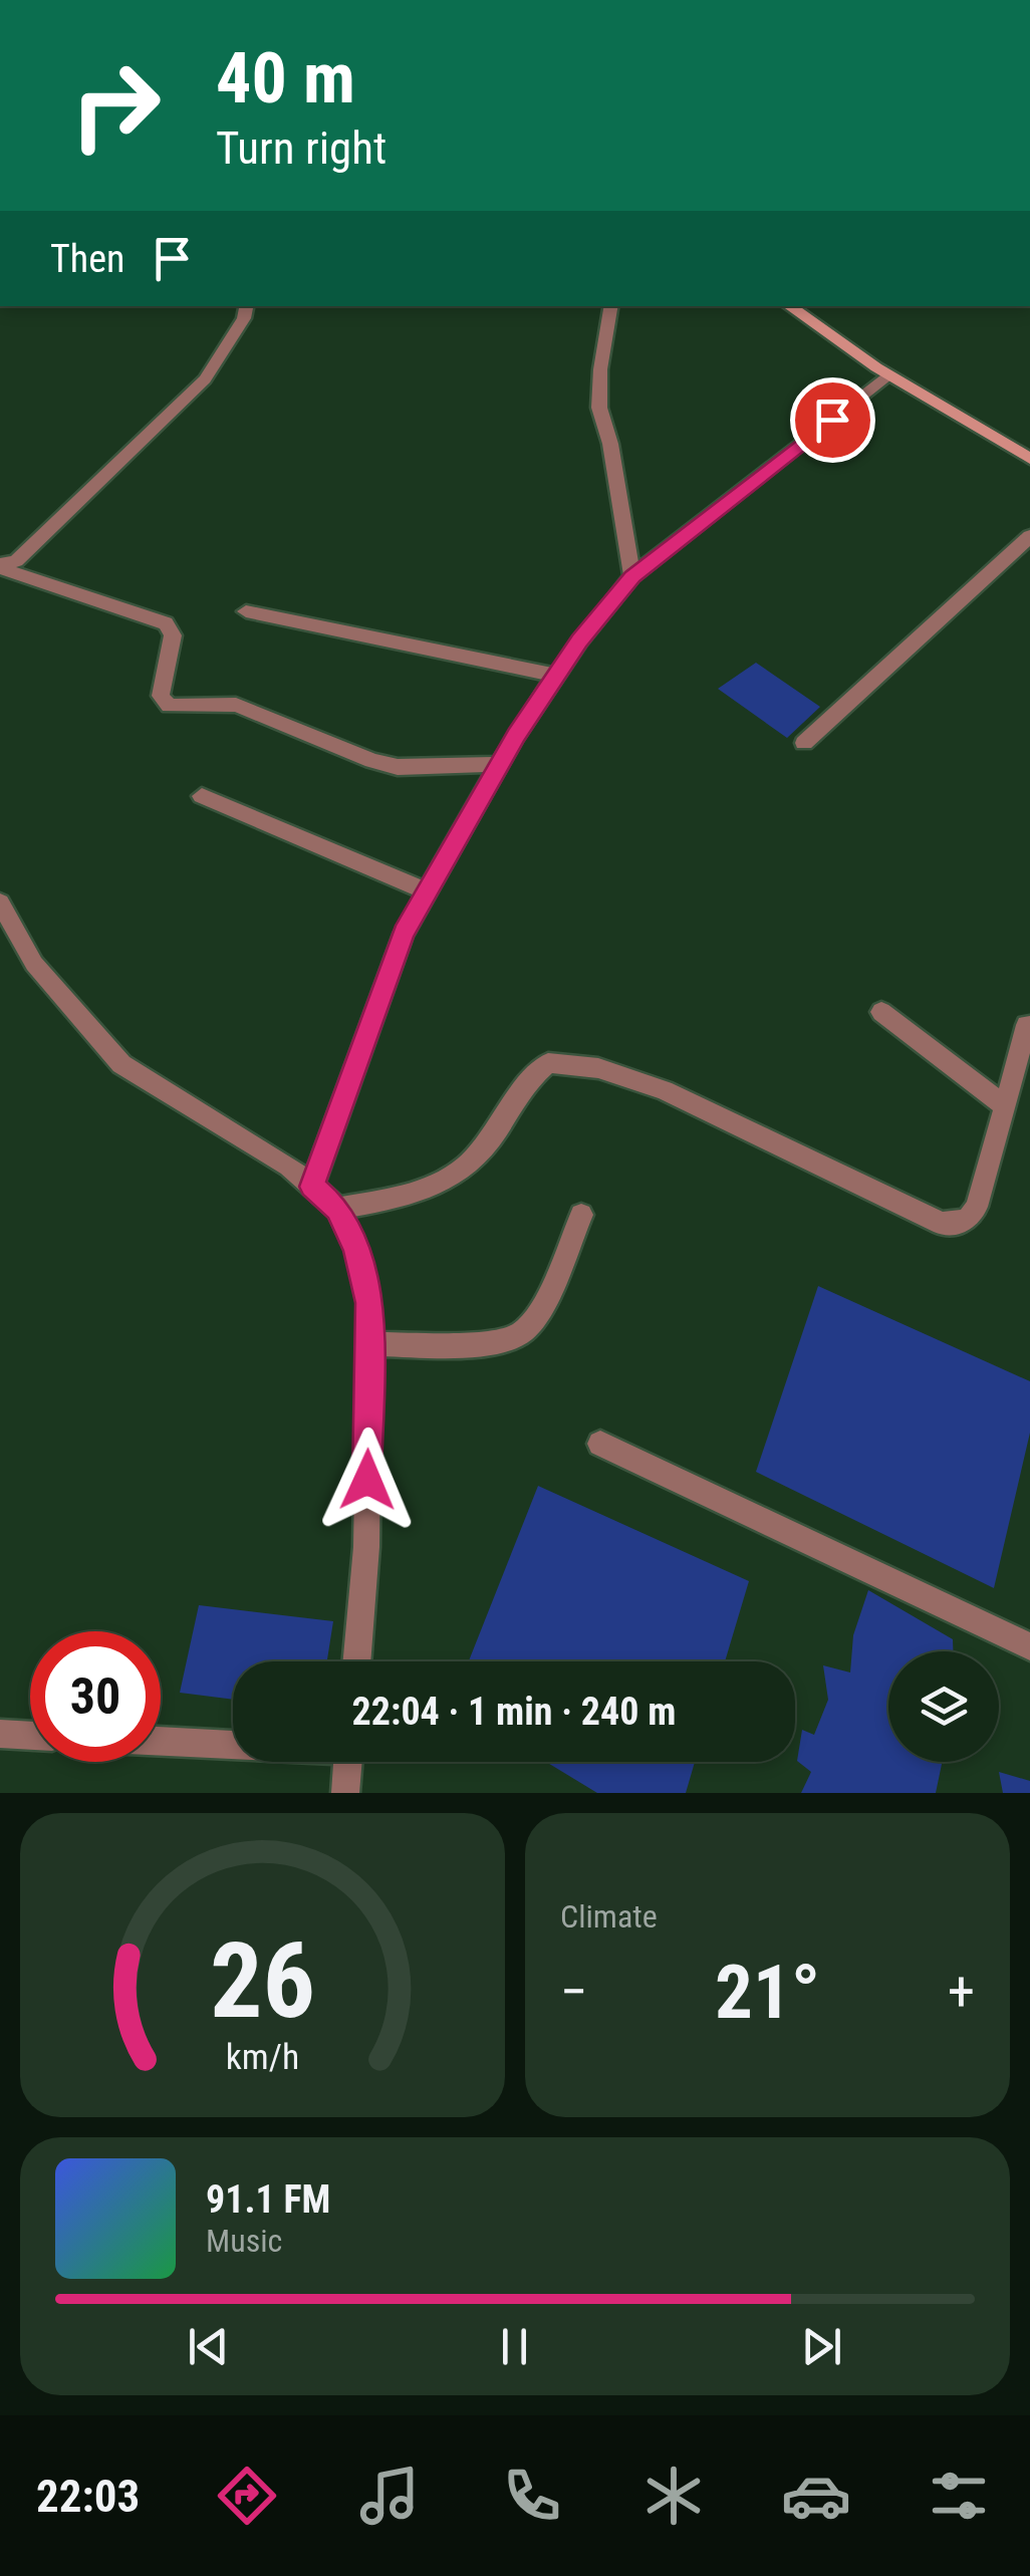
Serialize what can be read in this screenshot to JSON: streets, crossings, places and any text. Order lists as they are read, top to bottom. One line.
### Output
{"page":{"turn":["40 m","Turn right"],"then":"Then","limit":"30","trip":"22:04 · 1 min · 240 m","tile":"Climate","heat":["−","21°","+"],"song":["91.1 FM","Music"],"tabs":"22:03","gauge":["26","km/h"]}}
